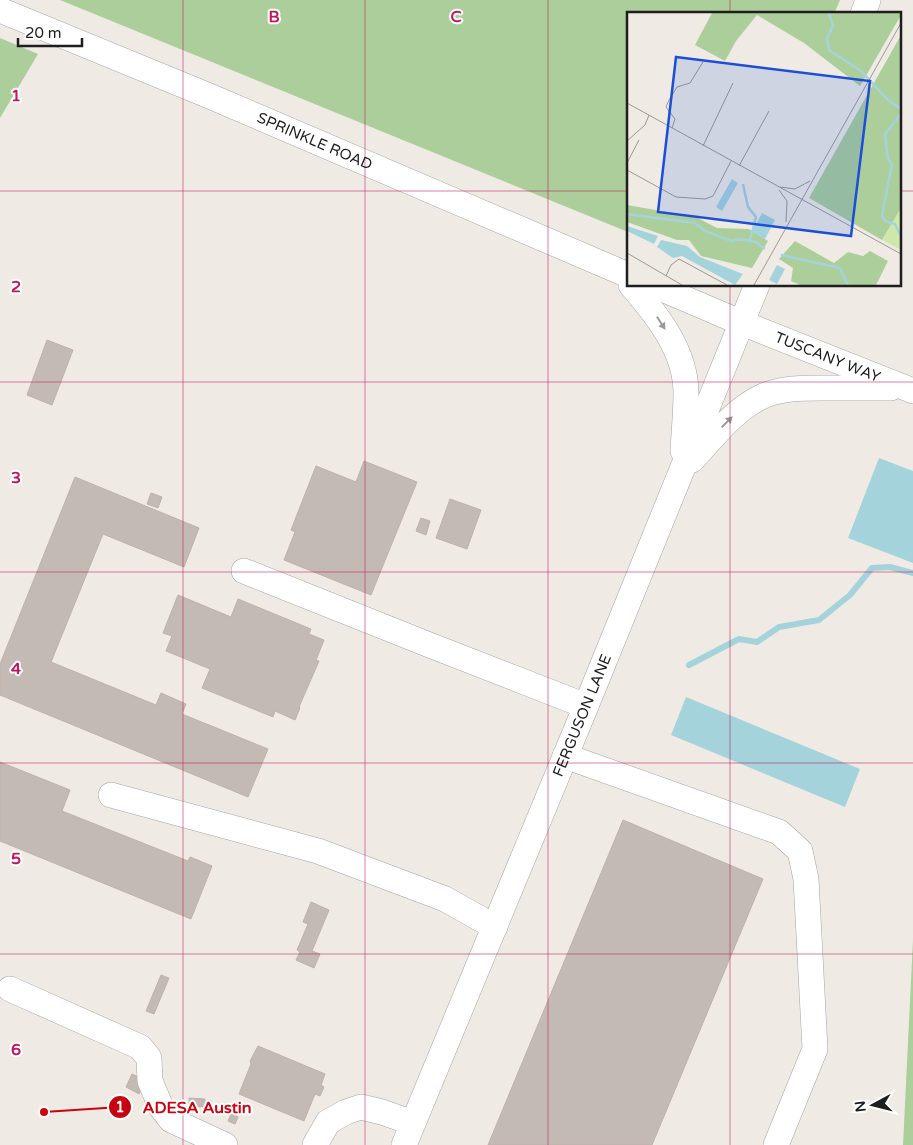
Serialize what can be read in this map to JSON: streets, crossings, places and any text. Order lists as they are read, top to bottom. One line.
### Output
{"streets":{"street":["SPRINKLE ROAD","TUSCANY WAY","FERGUSON LANE"]},"crossings":[["TUSCANY WAY","FERGUSON LANE"]],"places":["ADESA Austin"],"scale_bar":"20 m","north":"left","grid":{"columns":["B","C"],"rows":["1","2","3","4","5","6"]}}
